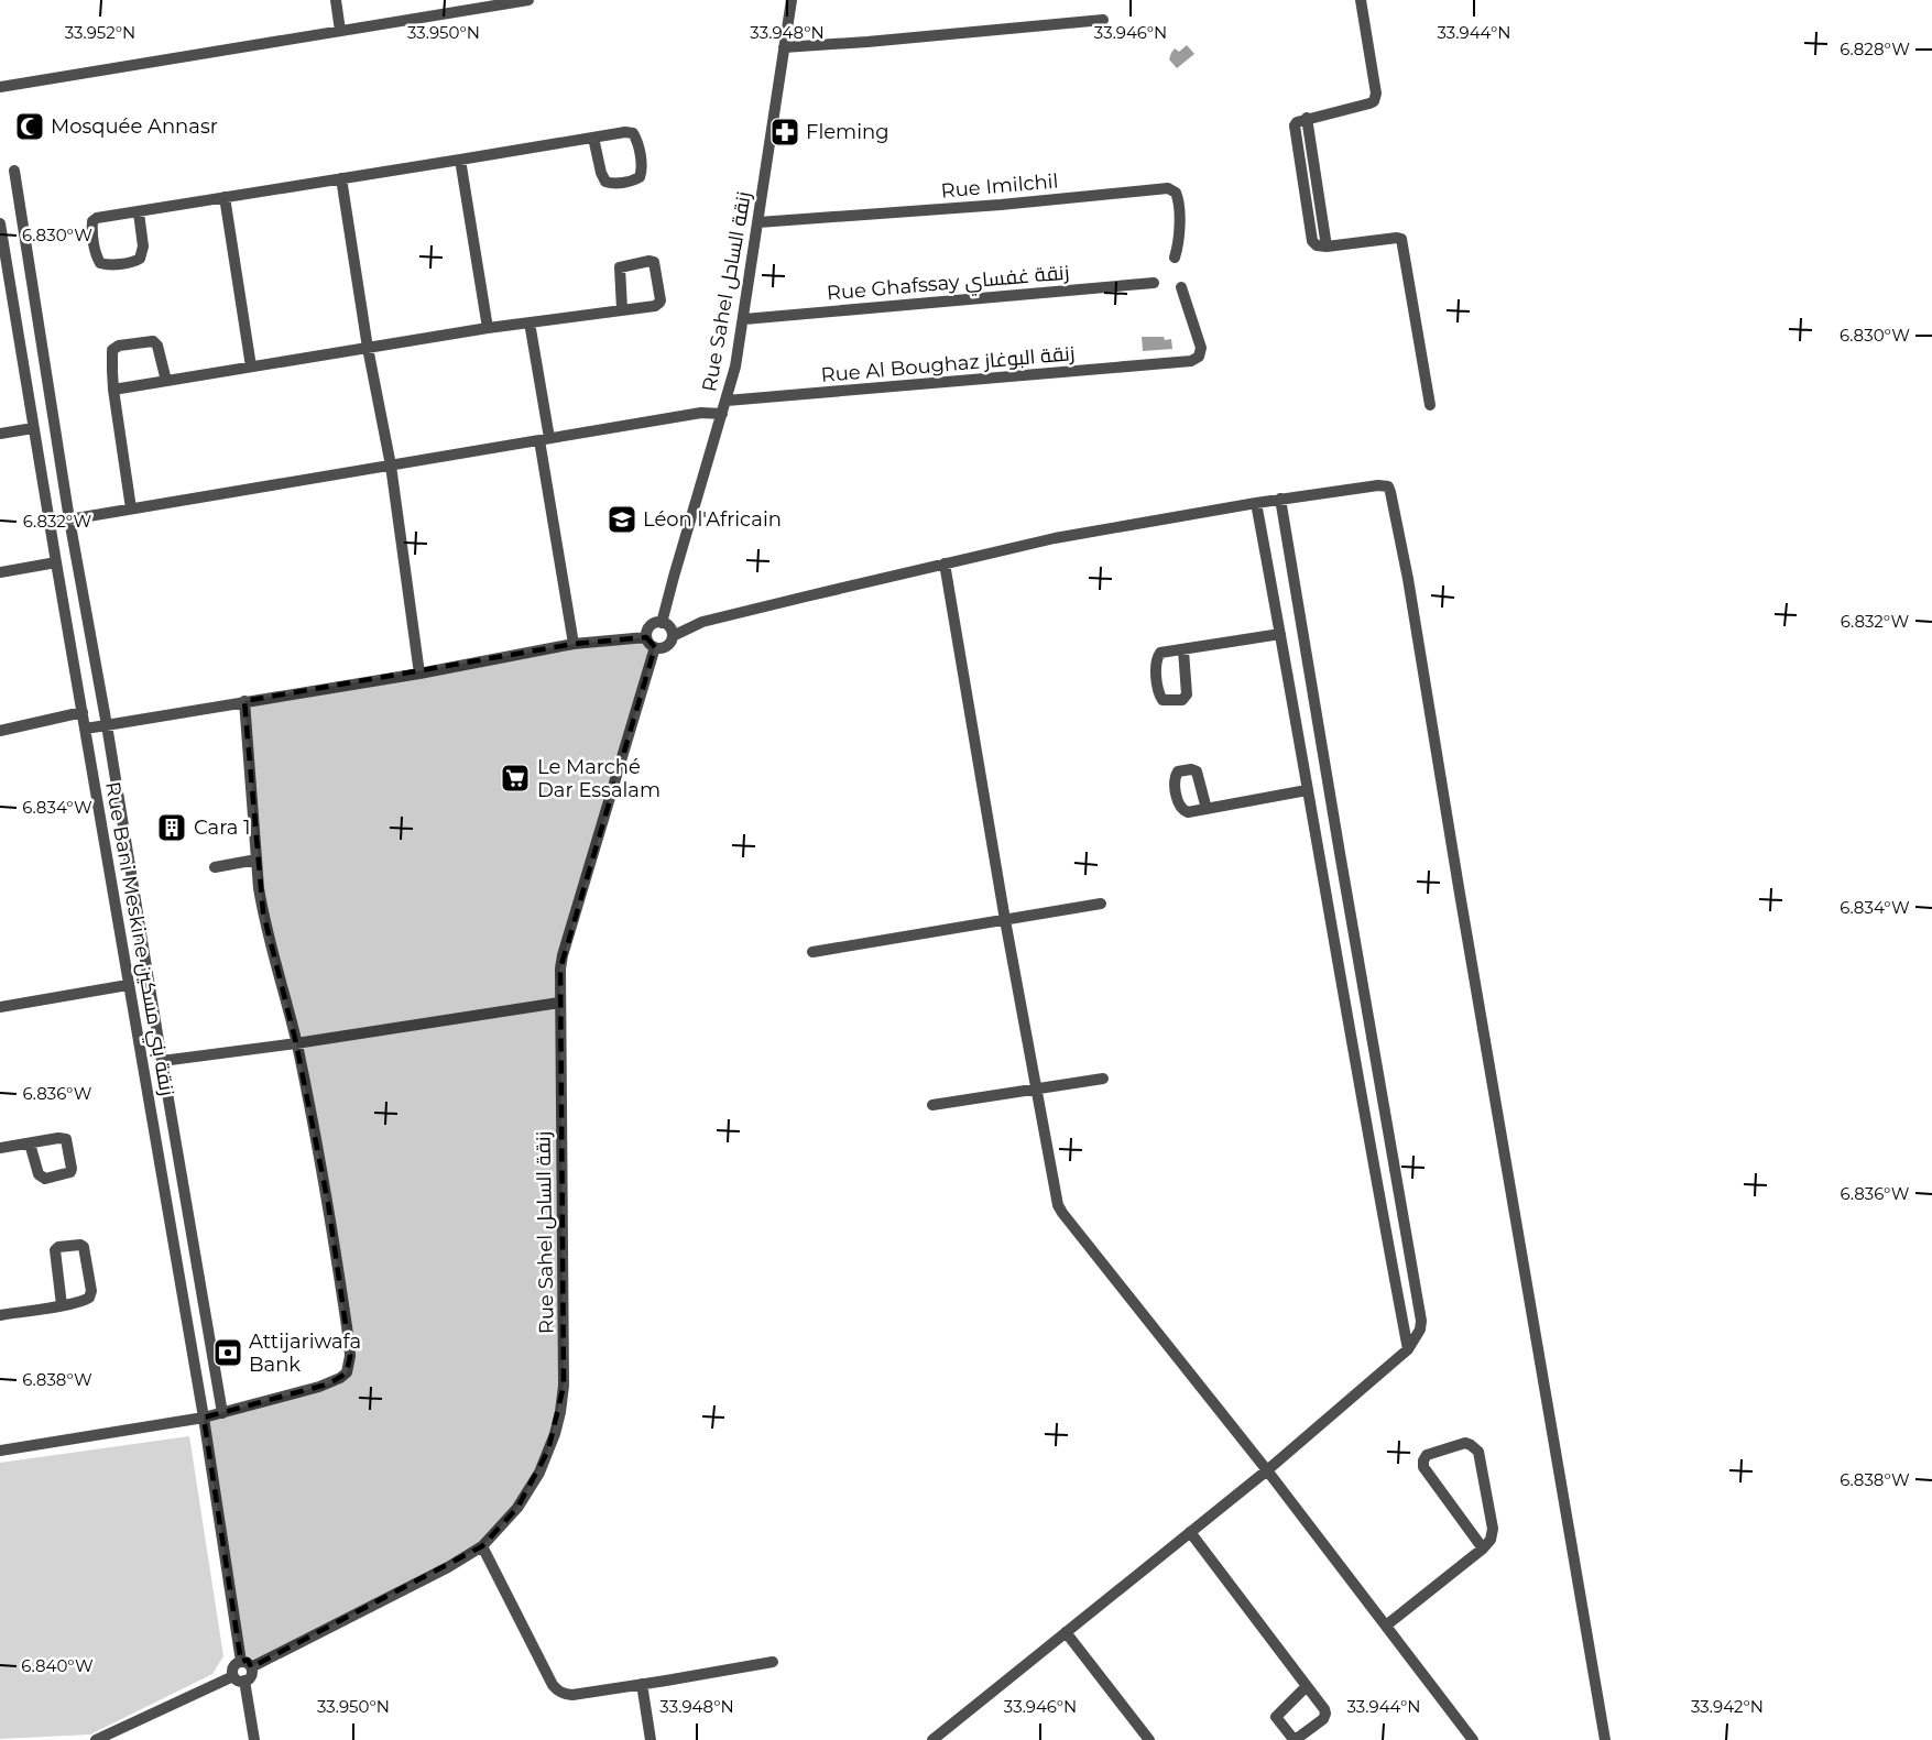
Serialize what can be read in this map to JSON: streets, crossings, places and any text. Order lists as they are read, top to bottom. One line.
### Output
{"streets":{"street":["Rue Imilchil","Rue Ghafssay زنقة غفساي","Rue Sahel زنقة الساحل","Rue Al Boughaz زنقة البوغاز","Rue Bani Meskine زنقة بني مسكين"]},"crossings":[["Rue Imilchil","Rue Sahel زنقة الساحل"],["Rue Ghafssay زنقة غفساي","Rue Sahel زنقة الساحل"],["Rue Sahel زنقة الساحل","Rue Al Boughaz زنقة البوغاز"],["Rue Sahel زنقة الساحل","Rue Bani Meskine زنقة بني مسكين"]],"places":{"mosque":["Mosquée Annasr"],"pharmacy":["Fleming"],"school or university":["Léon l'Africain"],"supermarket":["Le Marché Dar Essalam"],"building":["Cara 1"],"bank":["Attijariwafa Bank"]},"coordinates":["33.952°N","33.950°N","33.948°N","33.946°N","33.944°N","6.828°W","6.830°W","6.832°W","6.834°W","6.836°W","6.838°W","6.840°W","33.942°N"]}
